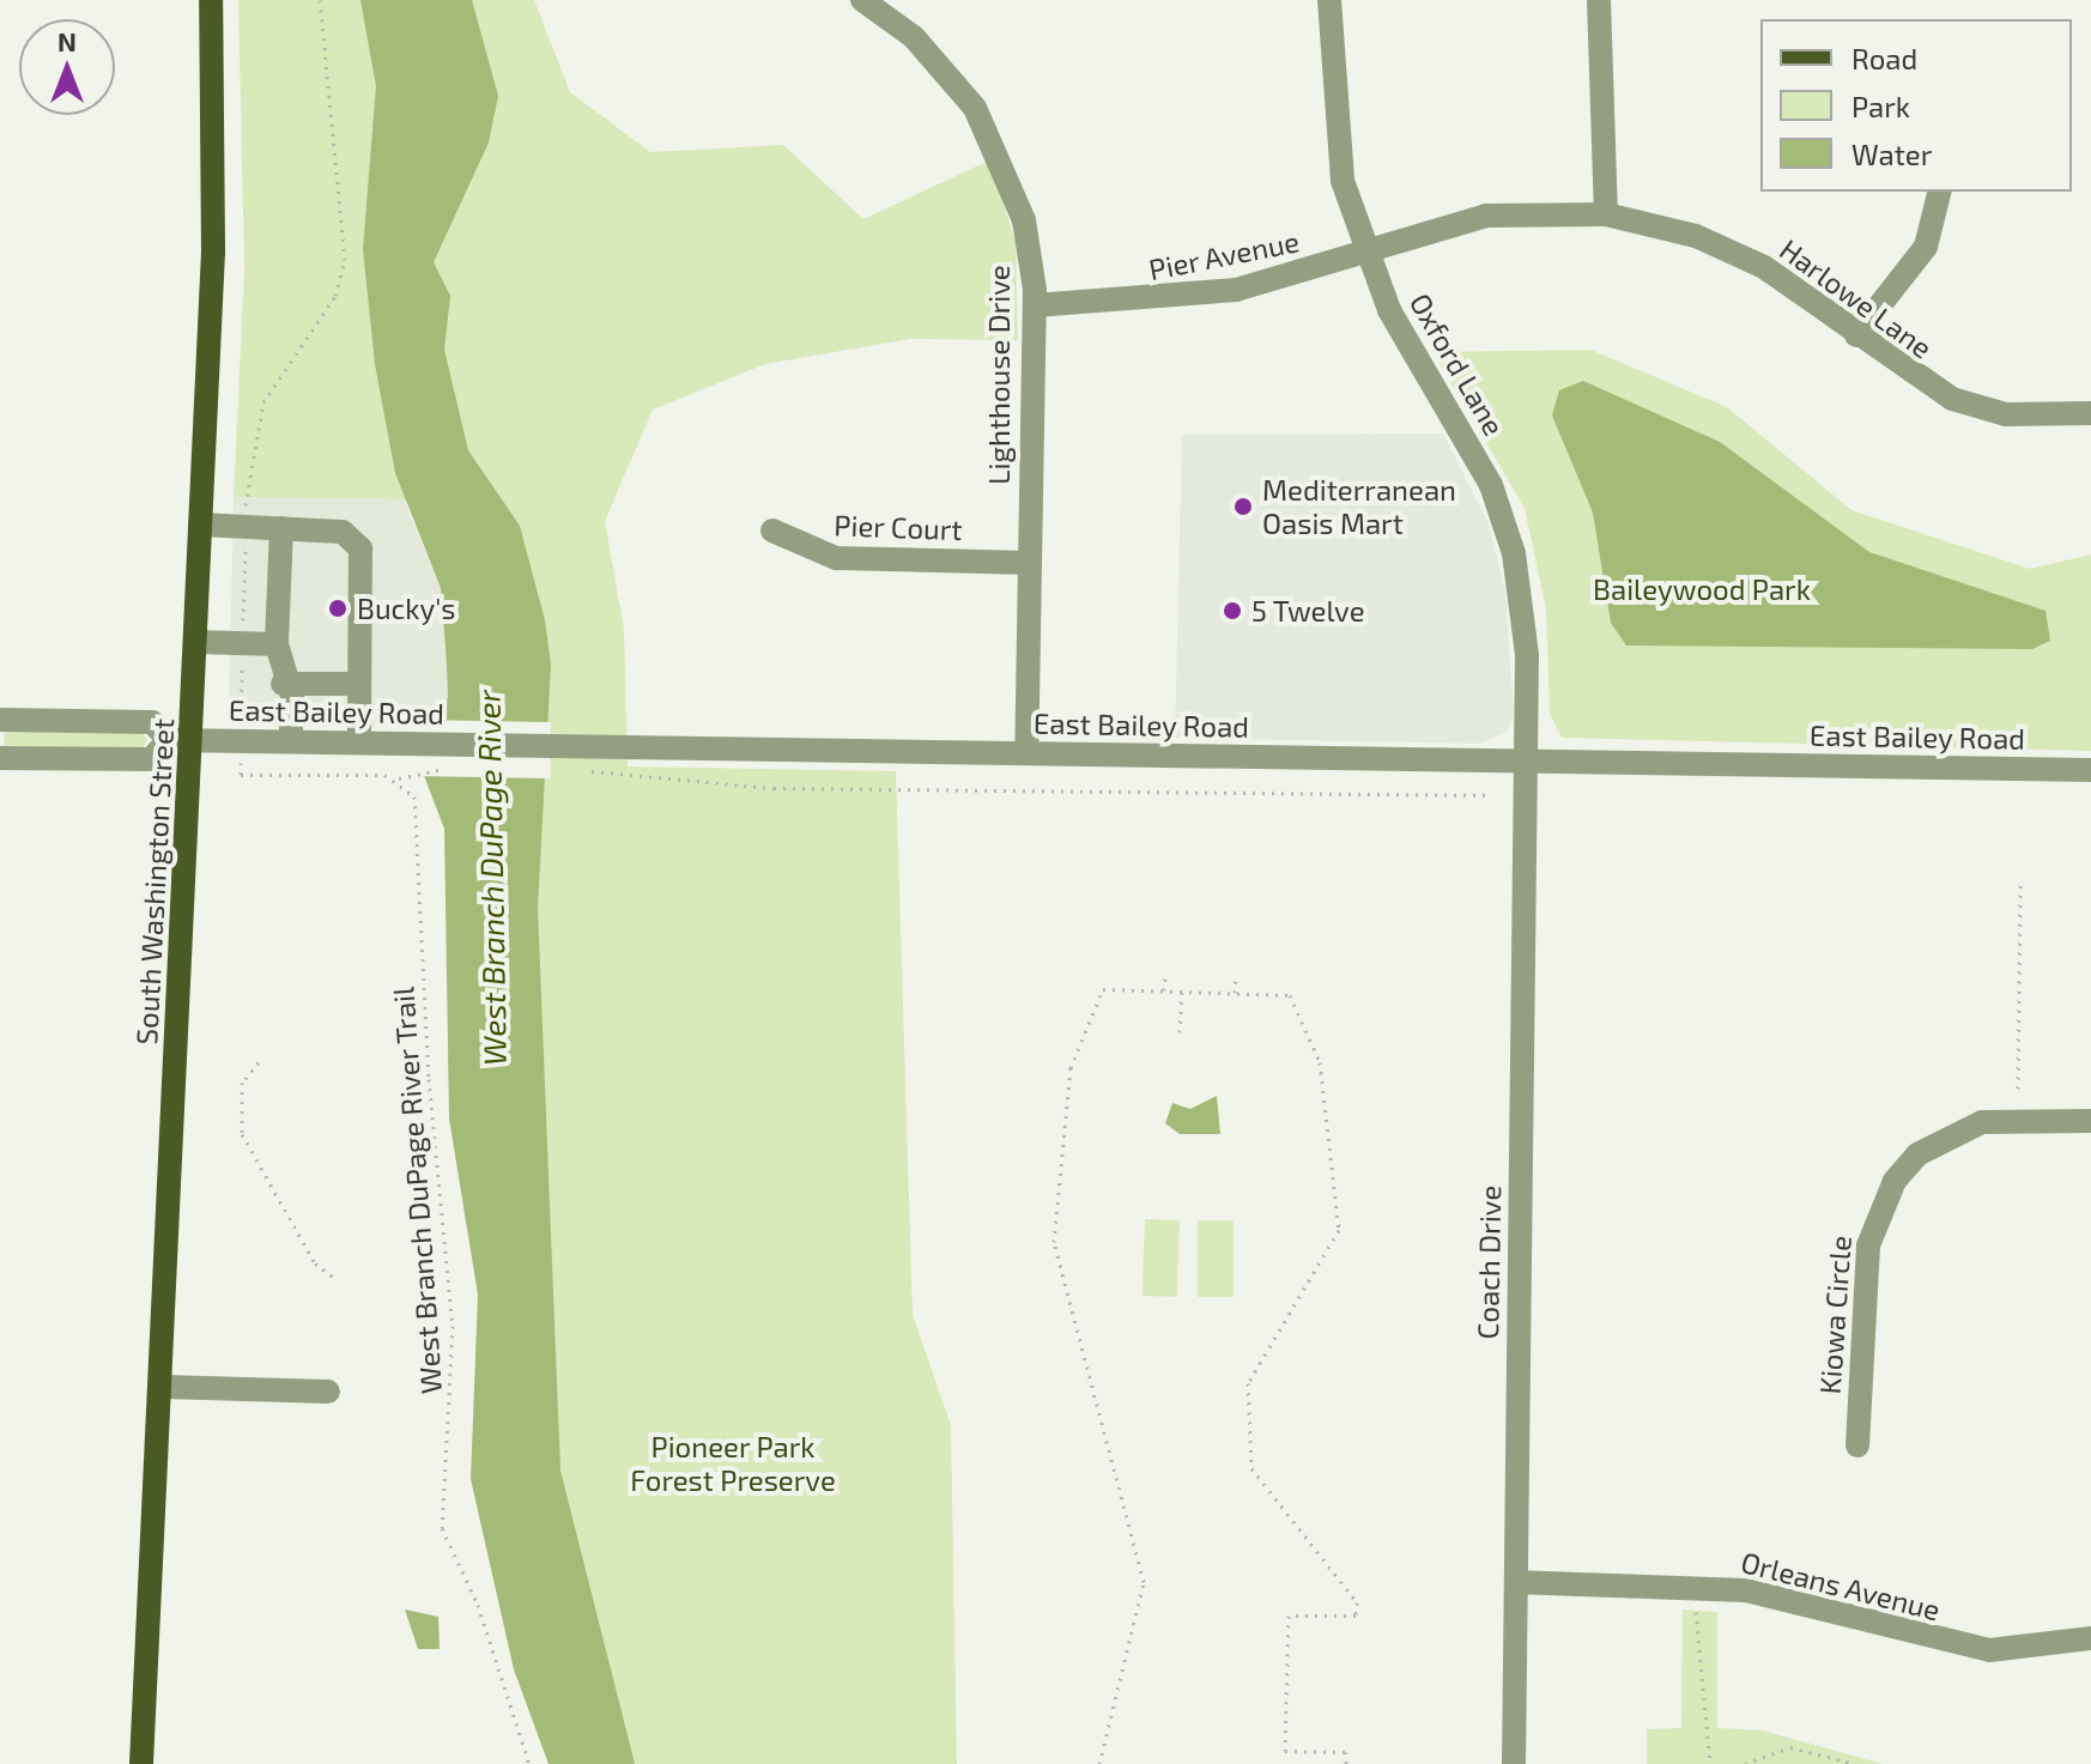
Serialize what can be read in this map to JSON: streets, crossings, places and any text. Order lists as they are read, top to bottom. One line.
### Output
{"streets":{"main road":["South Washington Street"],"street":["Pier Avenue","Harlowe Lane","Oxford Lane","Lighthouse Drive","Pier Court","East Bailey Road","Coach Drive","Kiowa Circle","Orleans Avenue"],"path":["West Branch DuPage River Trail"]},"crossings":[["Pier Avenue","Harlowe Lane"],["Pier Avenue","Oxford Lane"],["Pier Avenue","Lighthouse Drive"],["Harlowe Lane","Oxford Lane"],["Oxford Lane","East Bailey Road"],["Oxford Lane","Coach Drive"],["Lighthouse Drive","Pier Court"],["Lighthouse Drive","East Bailey Road"],["East Bailey Road","South Washington Street"],["East Bailey Road","Coach Drive"],["Coach Drive","Orleans Avenue"]],"water":["West Branch DuPage River"],"parks":["Baileywood Park","Pioneer Park Forest Preserve"],"places":["Mediterranean Oasis Mart","Bucky's","5 Twelve"],"legend":["Road","Park","Water"],"north":"top"}
